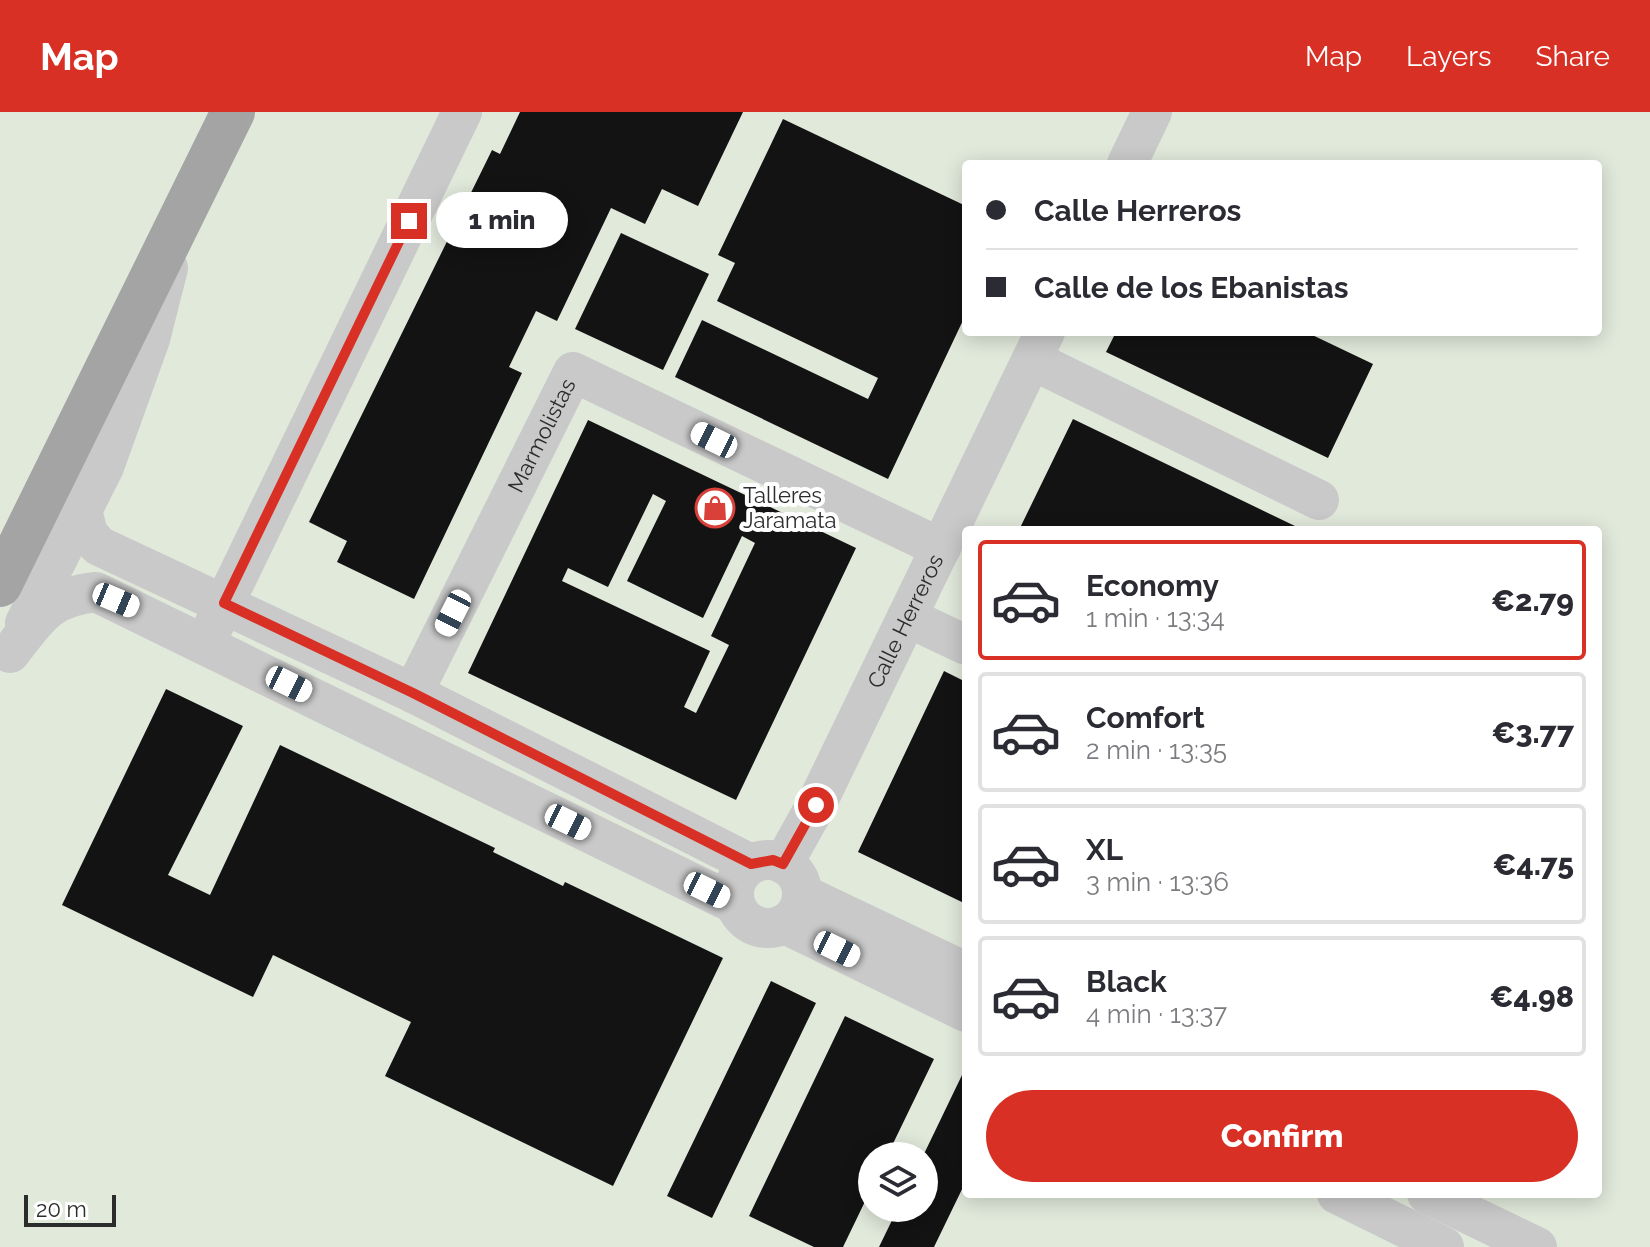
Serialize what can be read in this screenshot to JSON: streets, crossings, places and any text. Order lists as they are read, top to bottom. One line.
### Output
{"streets":{"lane":["Marmolistas","Calle Herreros"]},"crossings":[["Marmolistas","Calle Herreros"]],"places":{"shop":["Talleres Jaramata"]},"scale_bar":"20 m","page":{"header":"Map","nav":["Map","Layers","Share"],"banner":["Calle Herreros","Calle de los Ebanistas"],"bubble":"1 min","list":[{"name":"Economy","note":"1 min · 13:34","value":"€2.79"},{"name":"Comfort","note":"2 min · 13:35","value":"€3.77"},{"name":"XL","note":"3 min · 13:36","value":"€4.75"},{"name":"Black","note":"4 min · 13:37","value":"€4.98"}],"buttons":"Confirm","scale":"20 m"}}
